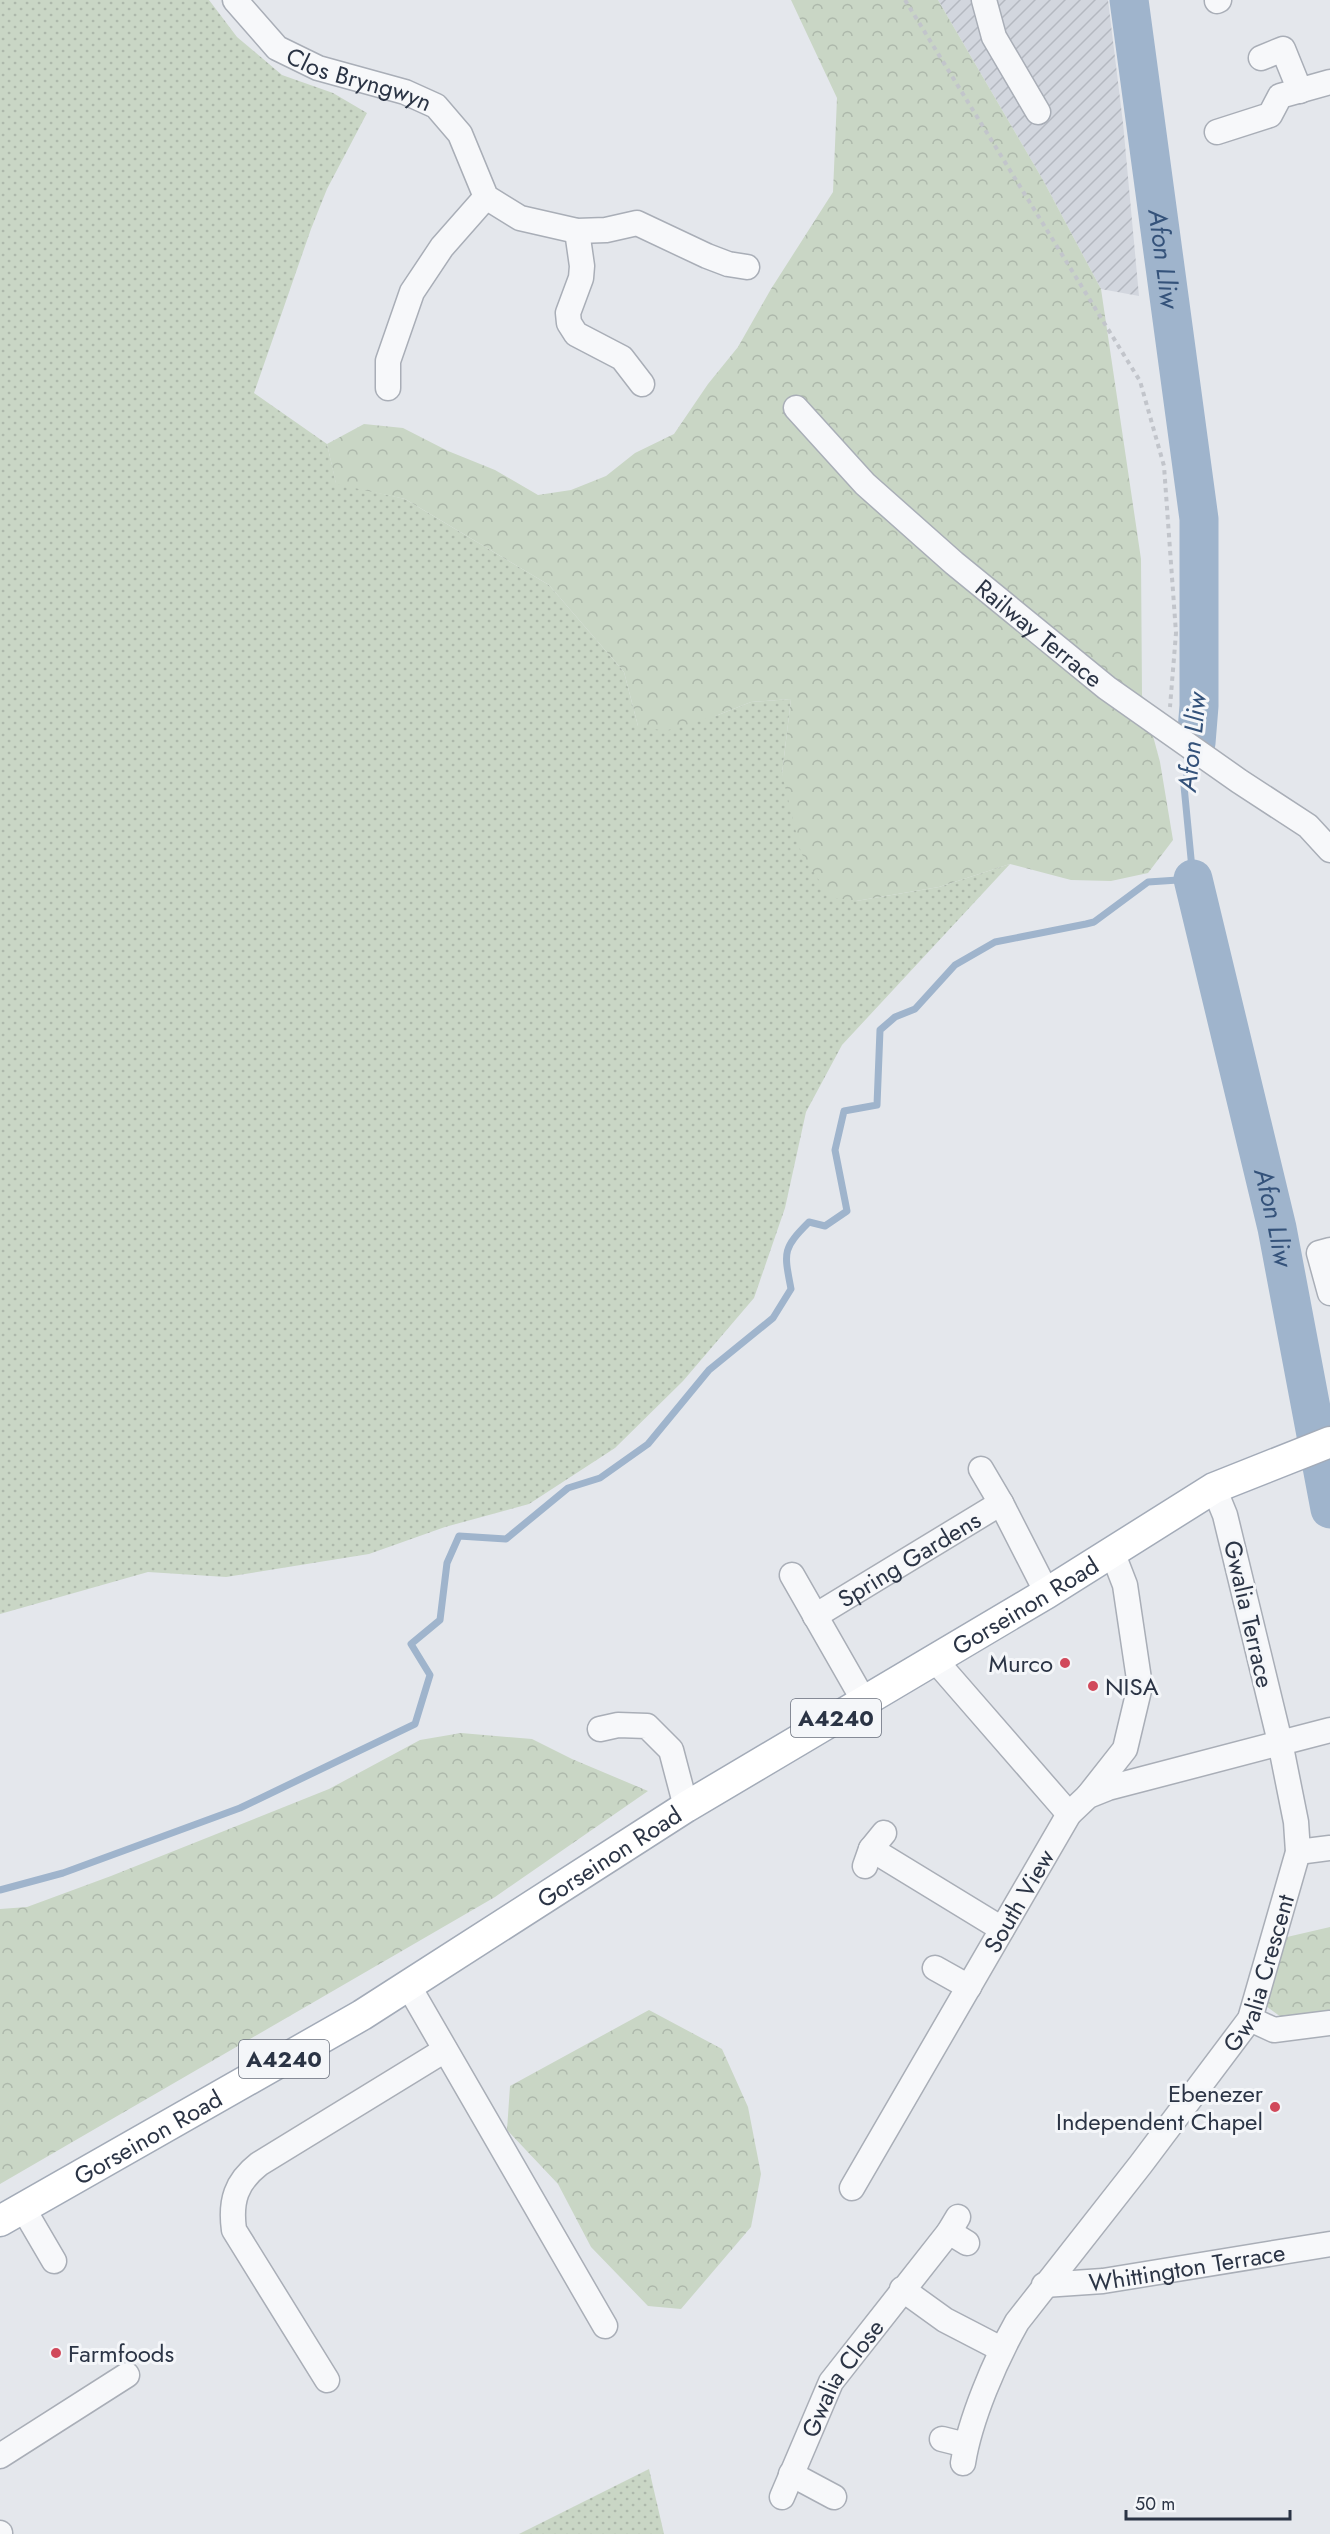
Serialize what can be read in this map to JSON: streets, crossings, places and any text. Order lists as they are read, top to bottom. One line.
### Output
{"streets":{"main road":["Gorseinon Road","A4240"],"street":["Clos Bryngwyn","Railway Terrace","Spring Gardens","Gwalia Terrace","South View","Gwalia Crescent","Whittington Terrace","Gwalia Close"]},"crossings":[["Spring Gardens","Gorseinon Road"],["Gorseinon Road","Gwalia Terrace"],["Gorseinon Road","A4240"],["Gorseinon Road","South View"],["Gwalia Terrace","A4240"],["Gwalia Terrace","Gwalia Crescent"],["Gwalia Crescent","Whittington Terrace"]],"water":["Afon Lliw"],"places":["Murco","NISA","Ebenezer Independent Chapel","Farmfoods"],"scale_bar":"50 m"}
